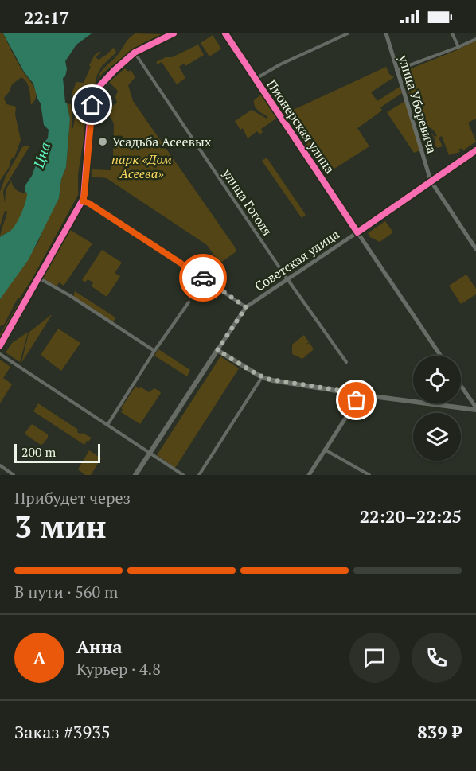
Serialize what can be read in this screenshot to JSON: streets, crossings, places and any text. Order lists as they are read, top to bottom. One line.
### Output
{"streets":{"main road":["улица Уборевича","Пионерская улица","Советская улица"],"street":["улица Гоголя"]},"crossings":[["улица Уборевича","Советская улица"],["Пионерская улица","Советская улица"],["улица Гоголя","Советская улица"]],"water":["Цна"],"parks":["парк «Дом Асеева»"],"places":["Усадьба Асеевых"],"scale_bar":"200 m","page":{"status":"22:17","scale":"200 m","heading":["3 мин","Прибудет через","22:20–22:25"],"panel":["Анна","Курьер · 4.8","Заказ #3935","839 ₽"],"bar":"В пути · 560 m","round":"А"}}
